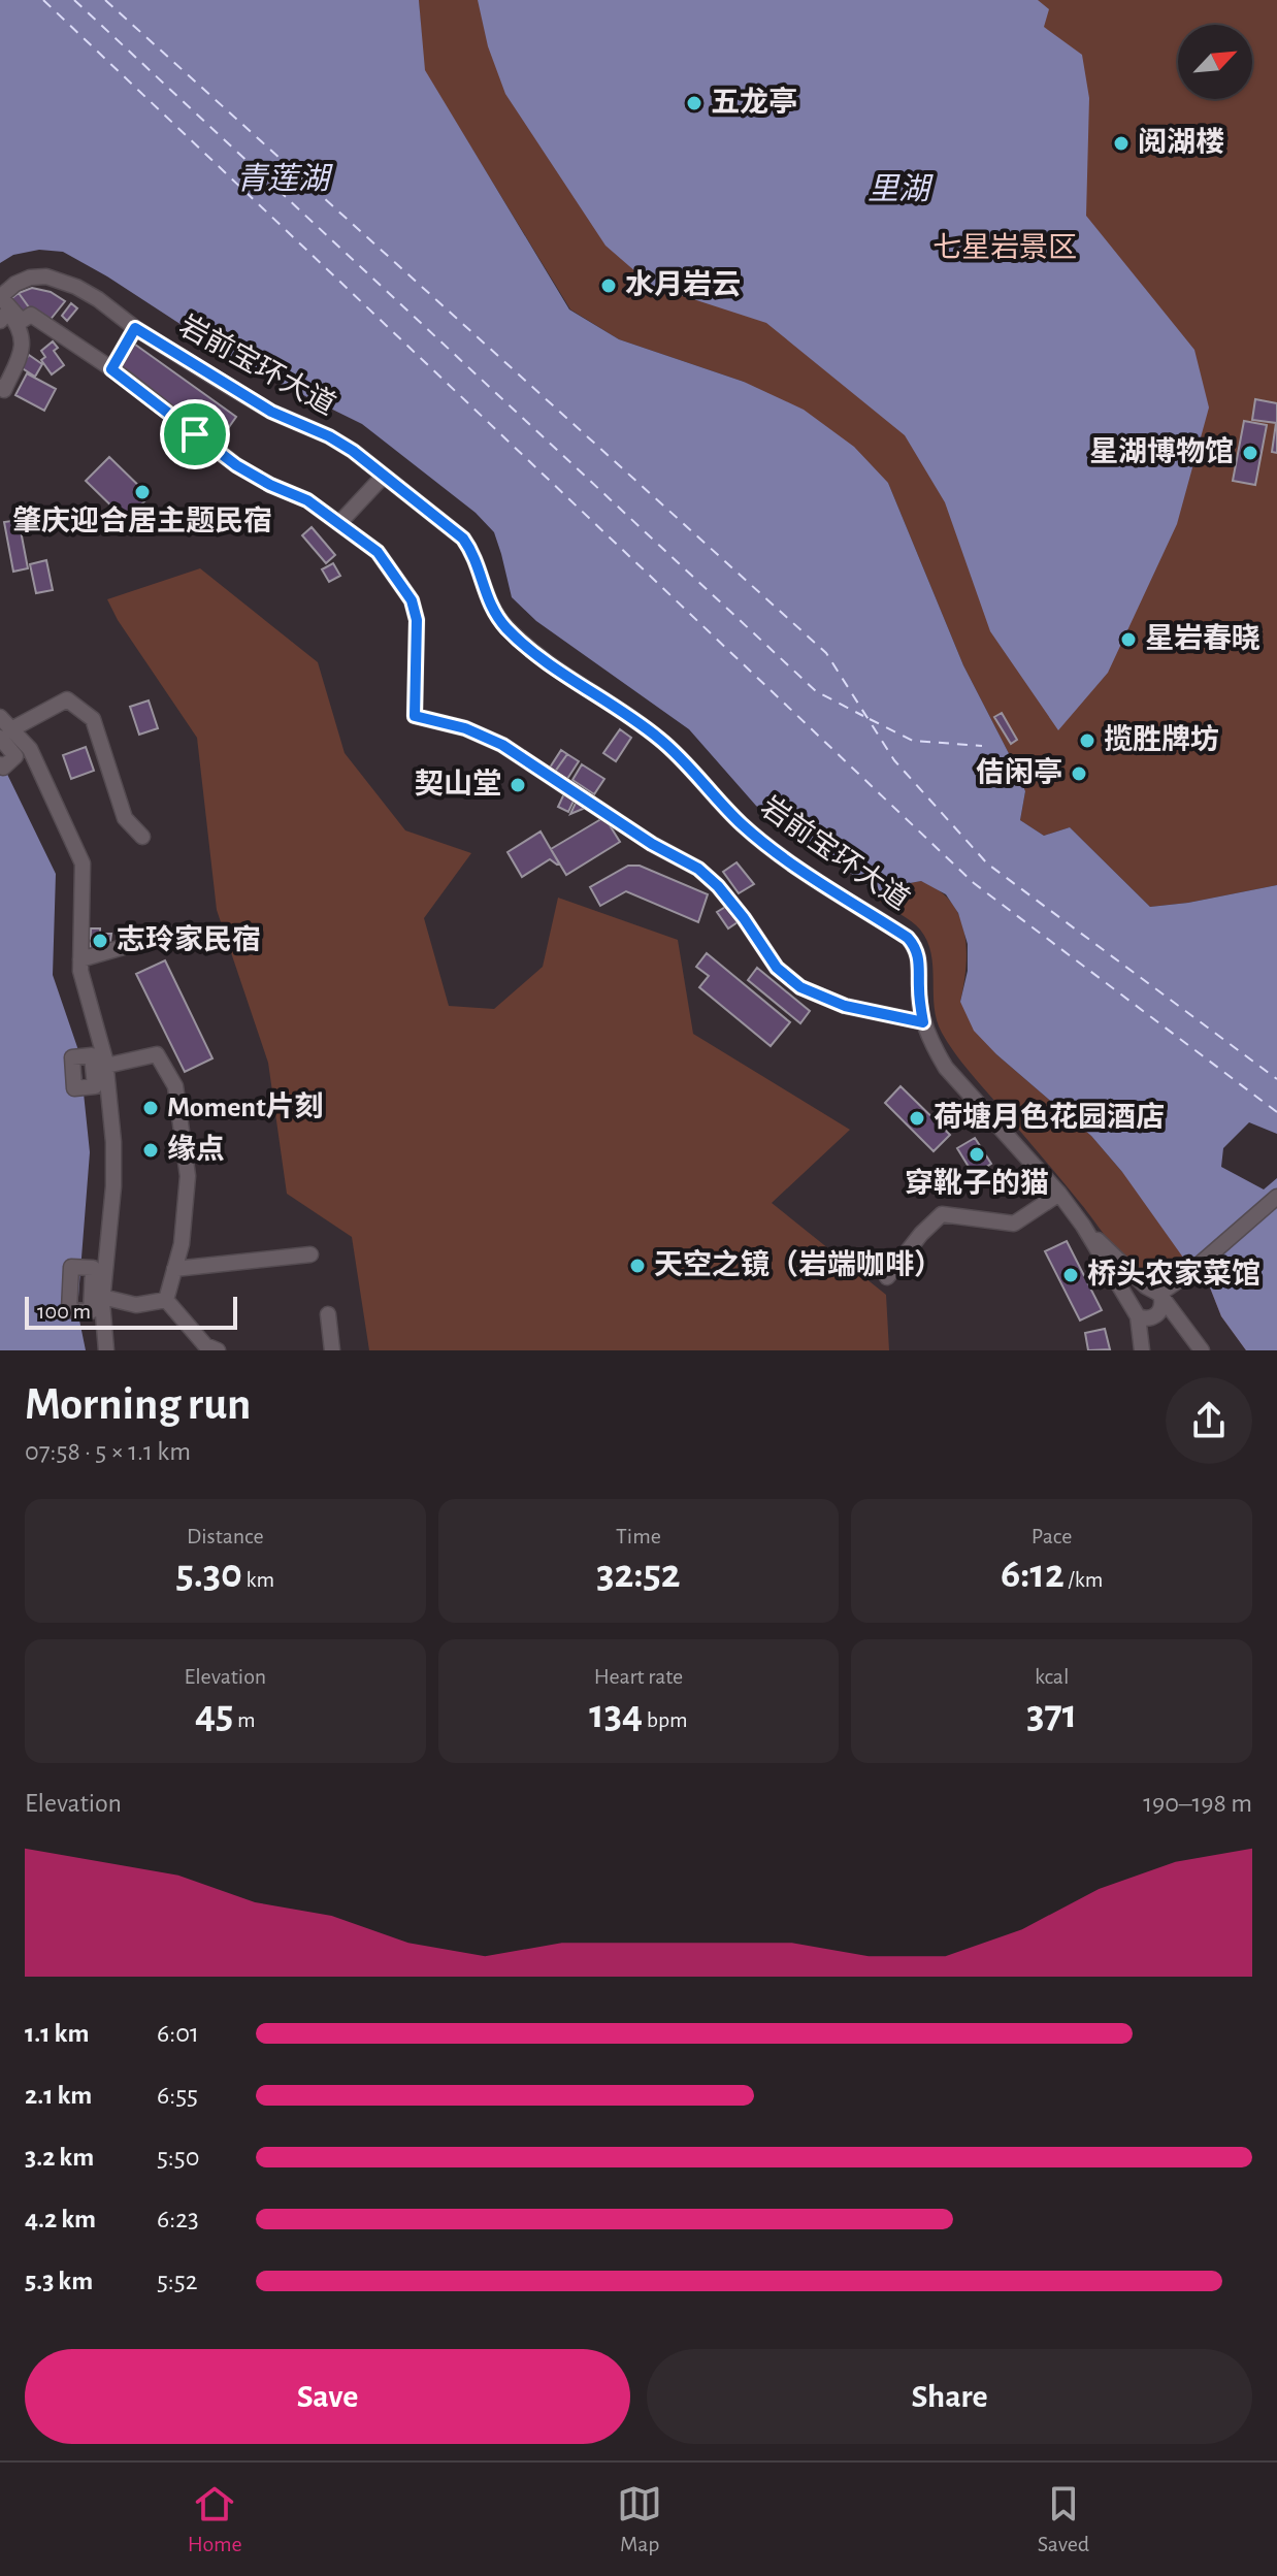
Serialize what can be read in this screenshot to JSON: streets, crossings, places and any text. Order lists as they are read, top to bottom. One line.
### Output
{"streets":{"street":["岩前宝环大道"]},"water":["青莲湖","里湖"],"parks":["七星岩景区"],"places":["五龙亭","阅湖楼","水月岩云","星湖博物馆","肇庆迎合居主题民宿","星岩春晓","揽胜牌坊","佶闲亭","契山堂","志玲家民宿","Moment片刻","荷塘月色花园酒店","缘点","穿靴子的猫","天空之镜（岩端咖啡）","桥头农家菜馆"],"scale_bar":"100 m","north":"top right","page":{"scale":"100 m","heading":["Morning run","07:58 · 5 × 1.1 km"],"stats":[["Distance","5.30 km"],["Time","32:52"],["Pace","6:12 /km"],["Elevation","45 m"],["Heart rate","134 bpm"],["kcal","371"]],"chart":["Elevation","190–198 m"],"list":[{"name":"1.1 km","note":"6:01"},{"name":"2.1 km","note":"6:55"},{"name":"3.2 km","note":"5:50"},{"name":"4.2 km","note":"6:23"},{"name":"5.3 km","note":"5:52"}],"buttons":["Save","Share"],"tabs":["Home","Map","Saved"]}}
